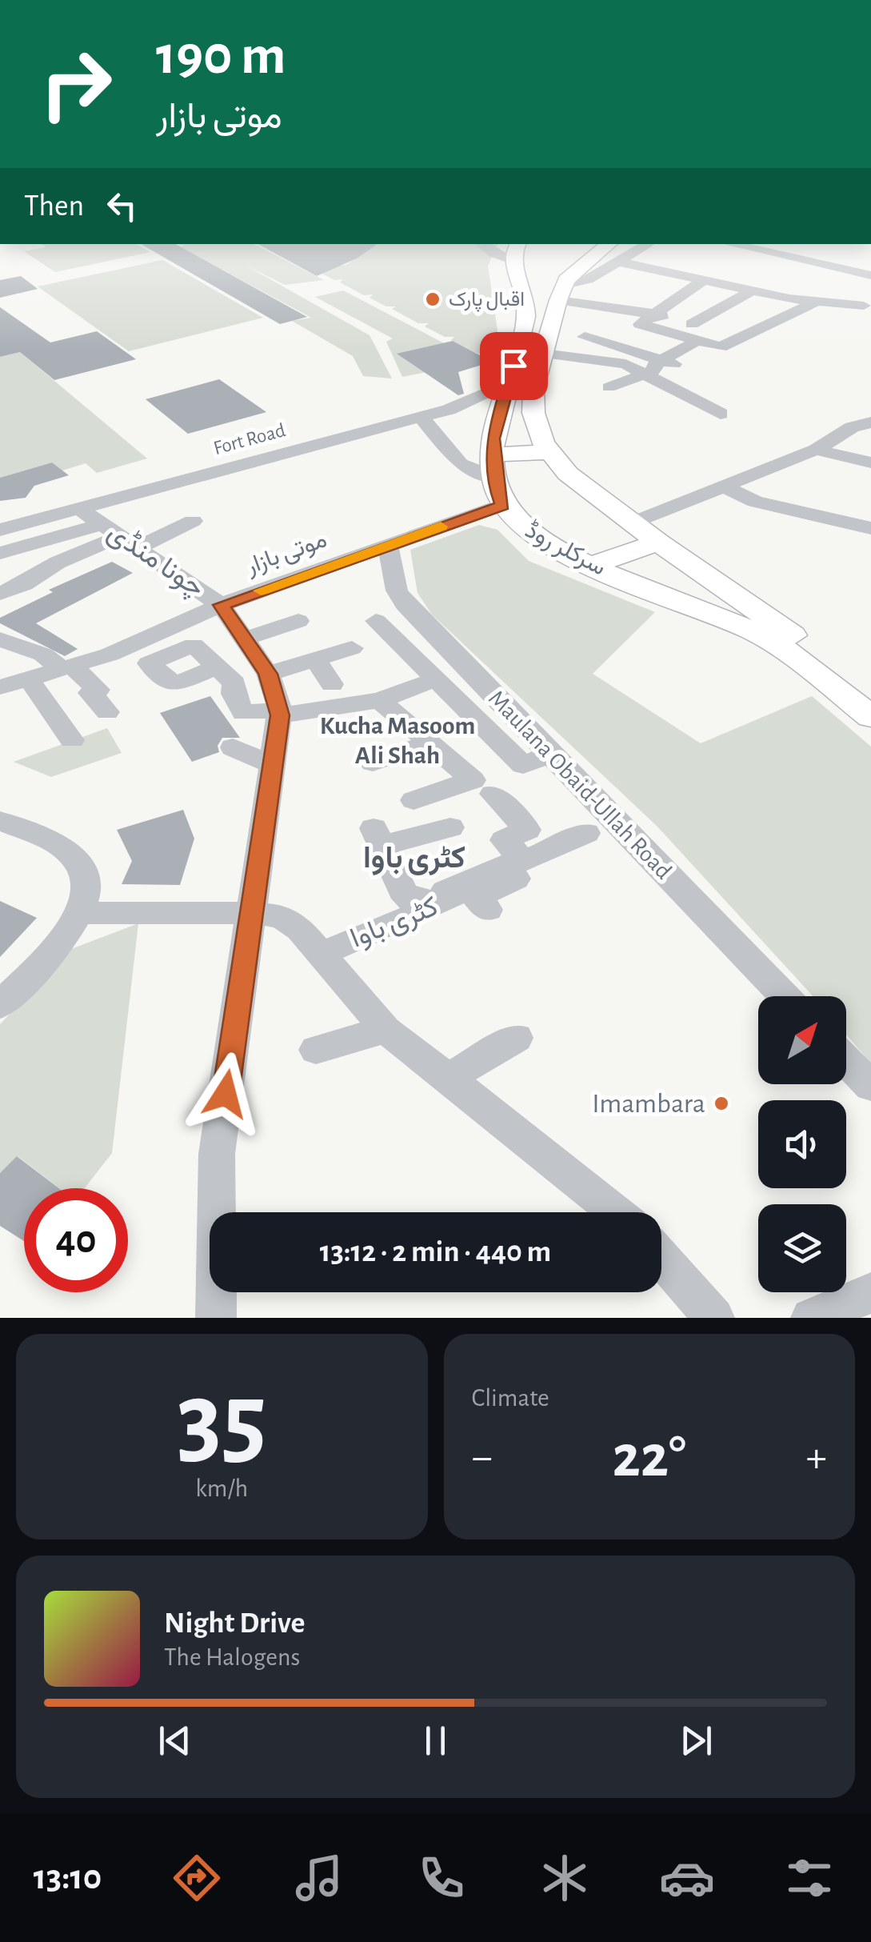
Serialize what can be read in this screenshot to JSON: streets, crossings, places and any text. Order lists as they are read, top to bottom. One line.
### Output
{"streets":{"main road":["سرکلر روڈ"],"street":["Fort Road","موتی بازار","چونا منڈی","Maulana Obaid-Ullah Road","کٹری باوا"]},"crossings":[["Fort Road","سرکلر روڈ"],["Fort Road","چونا منڈی"],["سرکلر روڈ","موتی بازار"],["موتی بازار","چونا منڈی"],["موتی بازار","Maulana Obaid-Ullah Road"]],"districts":["Kucha Masoom Ali Shah","کٹری باوا"],"places":["اقبال پارک","Imambara"],"north":"top right","page":{"turn":["190 m","موتی بازار"],"then":"Then","limit":"40","trip":"13:12 · 2 min · 440 m","tile":[["35","km/h"],"Climate"],"heat":["−","22°","+"],"song":["Night Drive","The Halogens"],"tabs":"13:10"}}
